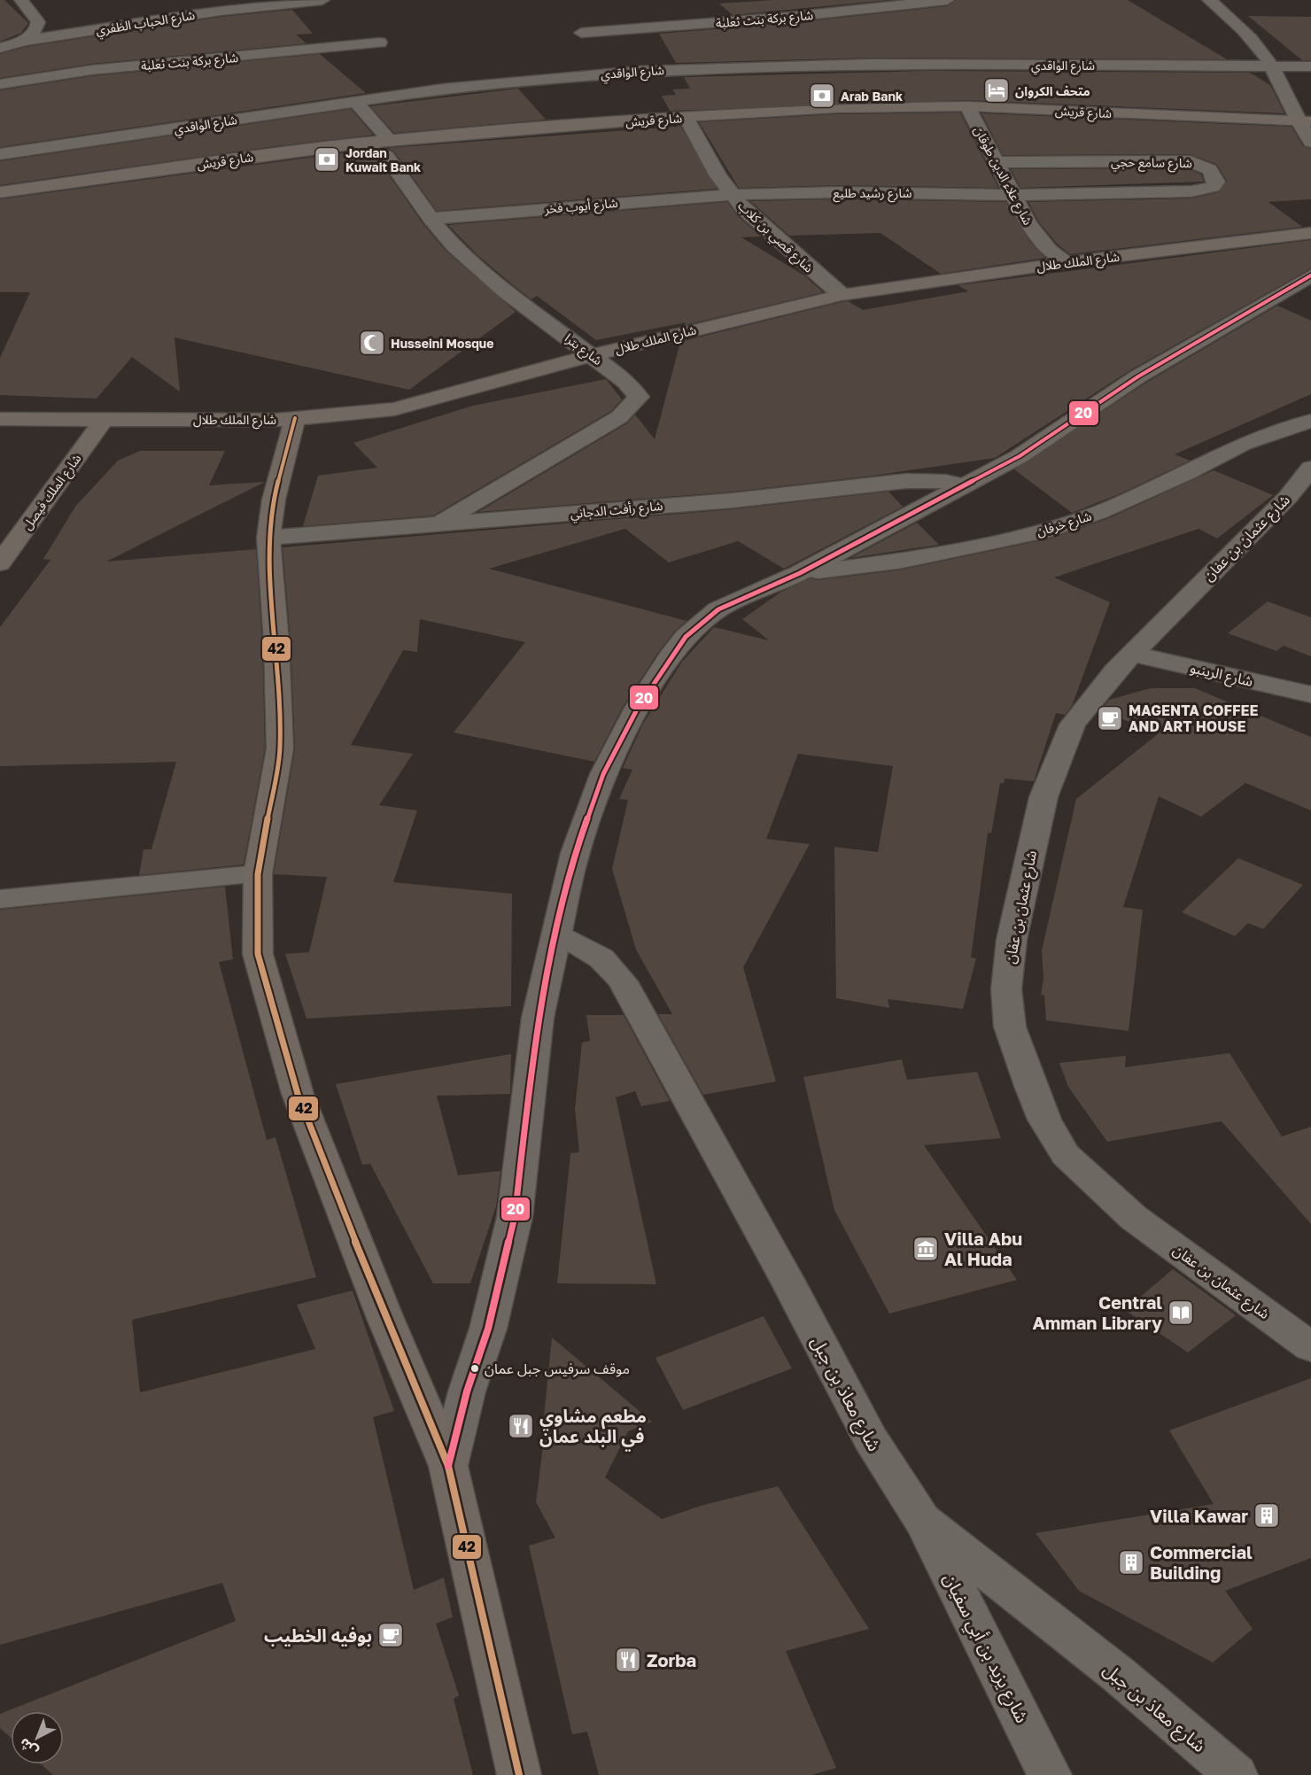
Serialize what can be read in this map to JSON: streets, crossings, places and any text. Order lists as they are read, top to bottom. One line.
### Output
{"streets":{"main road":["شارع قريش","شارع الملك طلال","شارع الملك فيصل"],"street":["شارع بركة بنت ثعلبة","شارع الحباب الظفري","شارع الواقدي","شارع سامع حجي","شارع علاء الدين طوقان","شارع رشيد طليع","شارع أيوب فخر","شارع قصي بن كلاب","شارع بترا","شارع رأفت الدجاني","شارع خرفان","شارع عثمان بن عفان","شارع الرينبو","شارع معاذ بن جبل","شارع يزيد بن أبي سفيان"]},"crossings":[["شارع قريش","شارع علاء الدين طوقان"],["شارع قريش","شارع قصي بن كلاب"],["شارع قريش","شارع بترا"],["شارع سامع حجي","شارع علاء الدين طوقان"],["شارع سامع حجي","شارع رشيد طليع"],["شارع علاء الدين طوقان","شارع رشيد طليع"],["شارع علاء الدين طوقان","شارع الملك طلال"],["شارع رشيد طليع","شارع أيوب فخر"],["شارع رشيد طليع","شارع قصي بن كلاب"],["شارع أيوب فخر","شارع قصي بن كلاب"],["شارع أيوب فخر","شارع بترا"],["شارع قصي بن كلاب","شارع الملك طلال"],["شارع الملك طلال","شارع بترا"],["شارع الملك طلال","شارع الملك فيصل"],["شارع بترا","شارع رأفت الدجاني"],["شارع عثمان بن عفان","شارع الرينبو"],["شارع معاذ بن جبل","شارع يزيد بن أبي سفيان"]],"places":{"hotel":["متحف الكروان"],"bank":["Arab Bank","Jordan Kuwait Bank"],"mosque":["Husseini Mosque"],"cafe":["MAGENTA COFFEE AND ART HOUSE","بوفيه الخطيب"],"museum":["Villa Abu Al Huda"],"library":["Central Amman Library"],"other":["موقف سرفيس جبل عمان"],"restaurant":["مطعم مشاوي في البلد عمان","Zorba"],"building":["Villa Kawar","Commercial Building"]},"lines":["transit line 20","transit line 42"],"north":"bottom left"}
